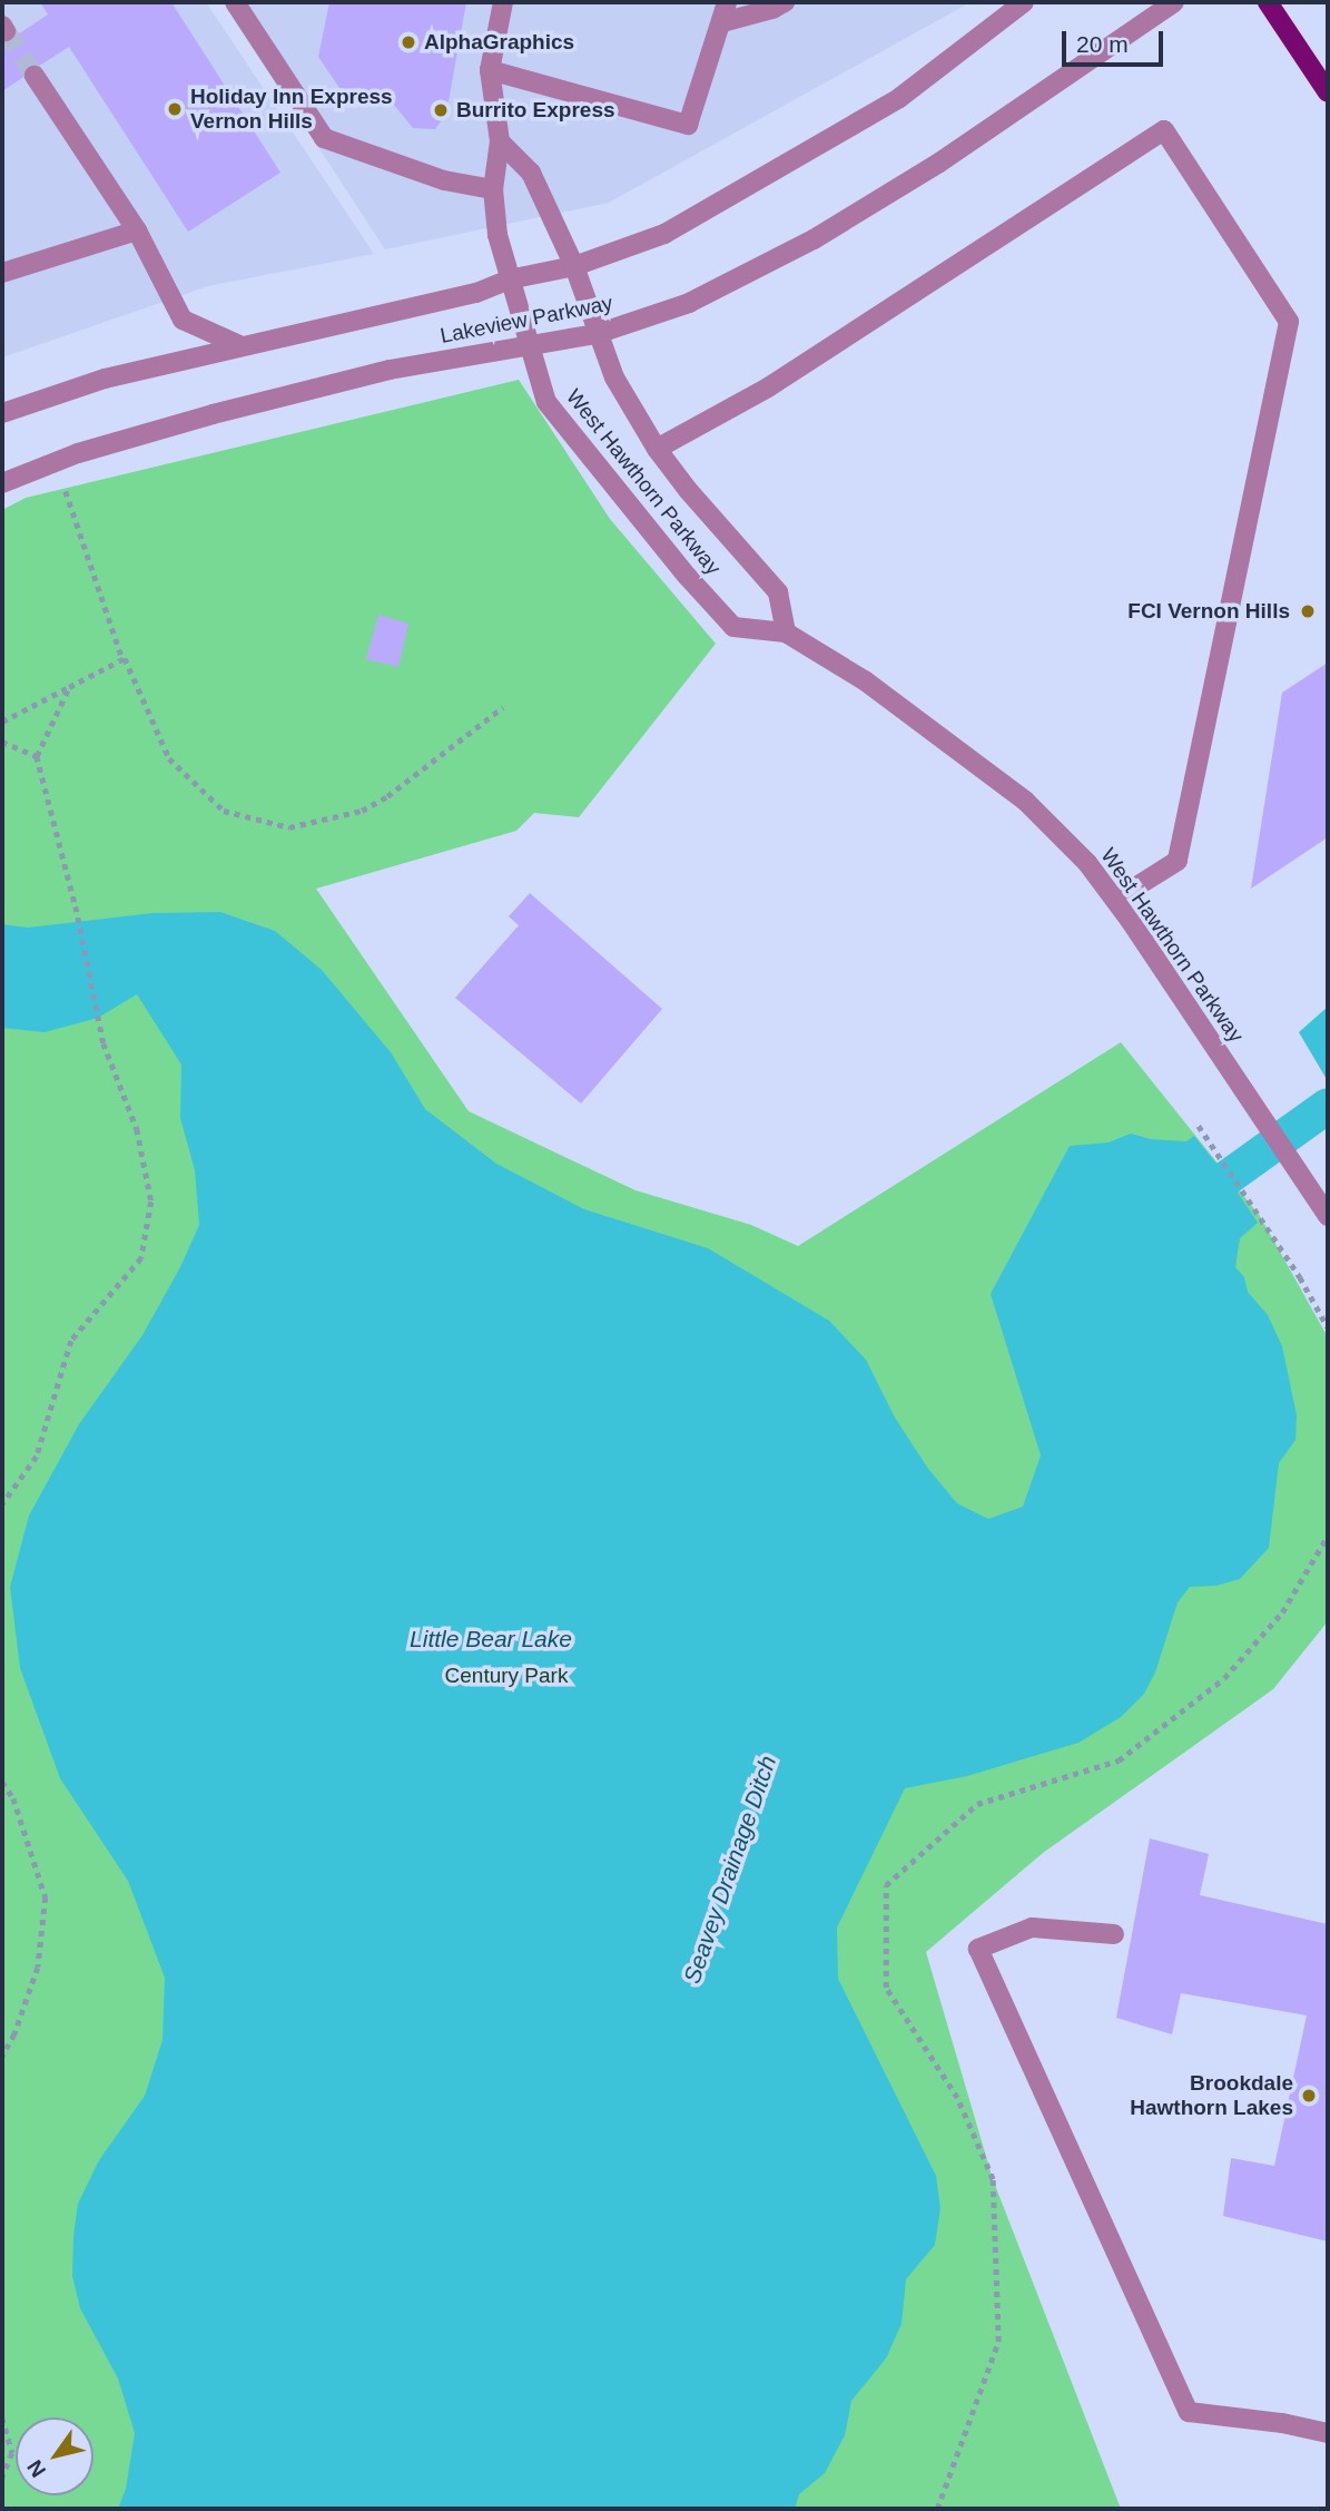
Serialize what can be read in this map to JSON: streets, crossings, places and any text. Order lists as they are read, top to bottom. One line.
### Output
{"streets":{"street":["Lakeview Parkway","West Hawthorn Parkway"]},"crossings":[["Lakeview Parkway","West Hawthorn Parkway"]],"water":["Little Bear Lake","Seavey Drainage Ditch"],"parks":["Century Park"],"places":["AlphaGraphics","Holiday Inn Express Vernon Hills","Burrito Express","FCI Vernon Hills","Brookdale Hawthorn Lakes"],"scale_bar":"20 m","north":"bottom left"}
